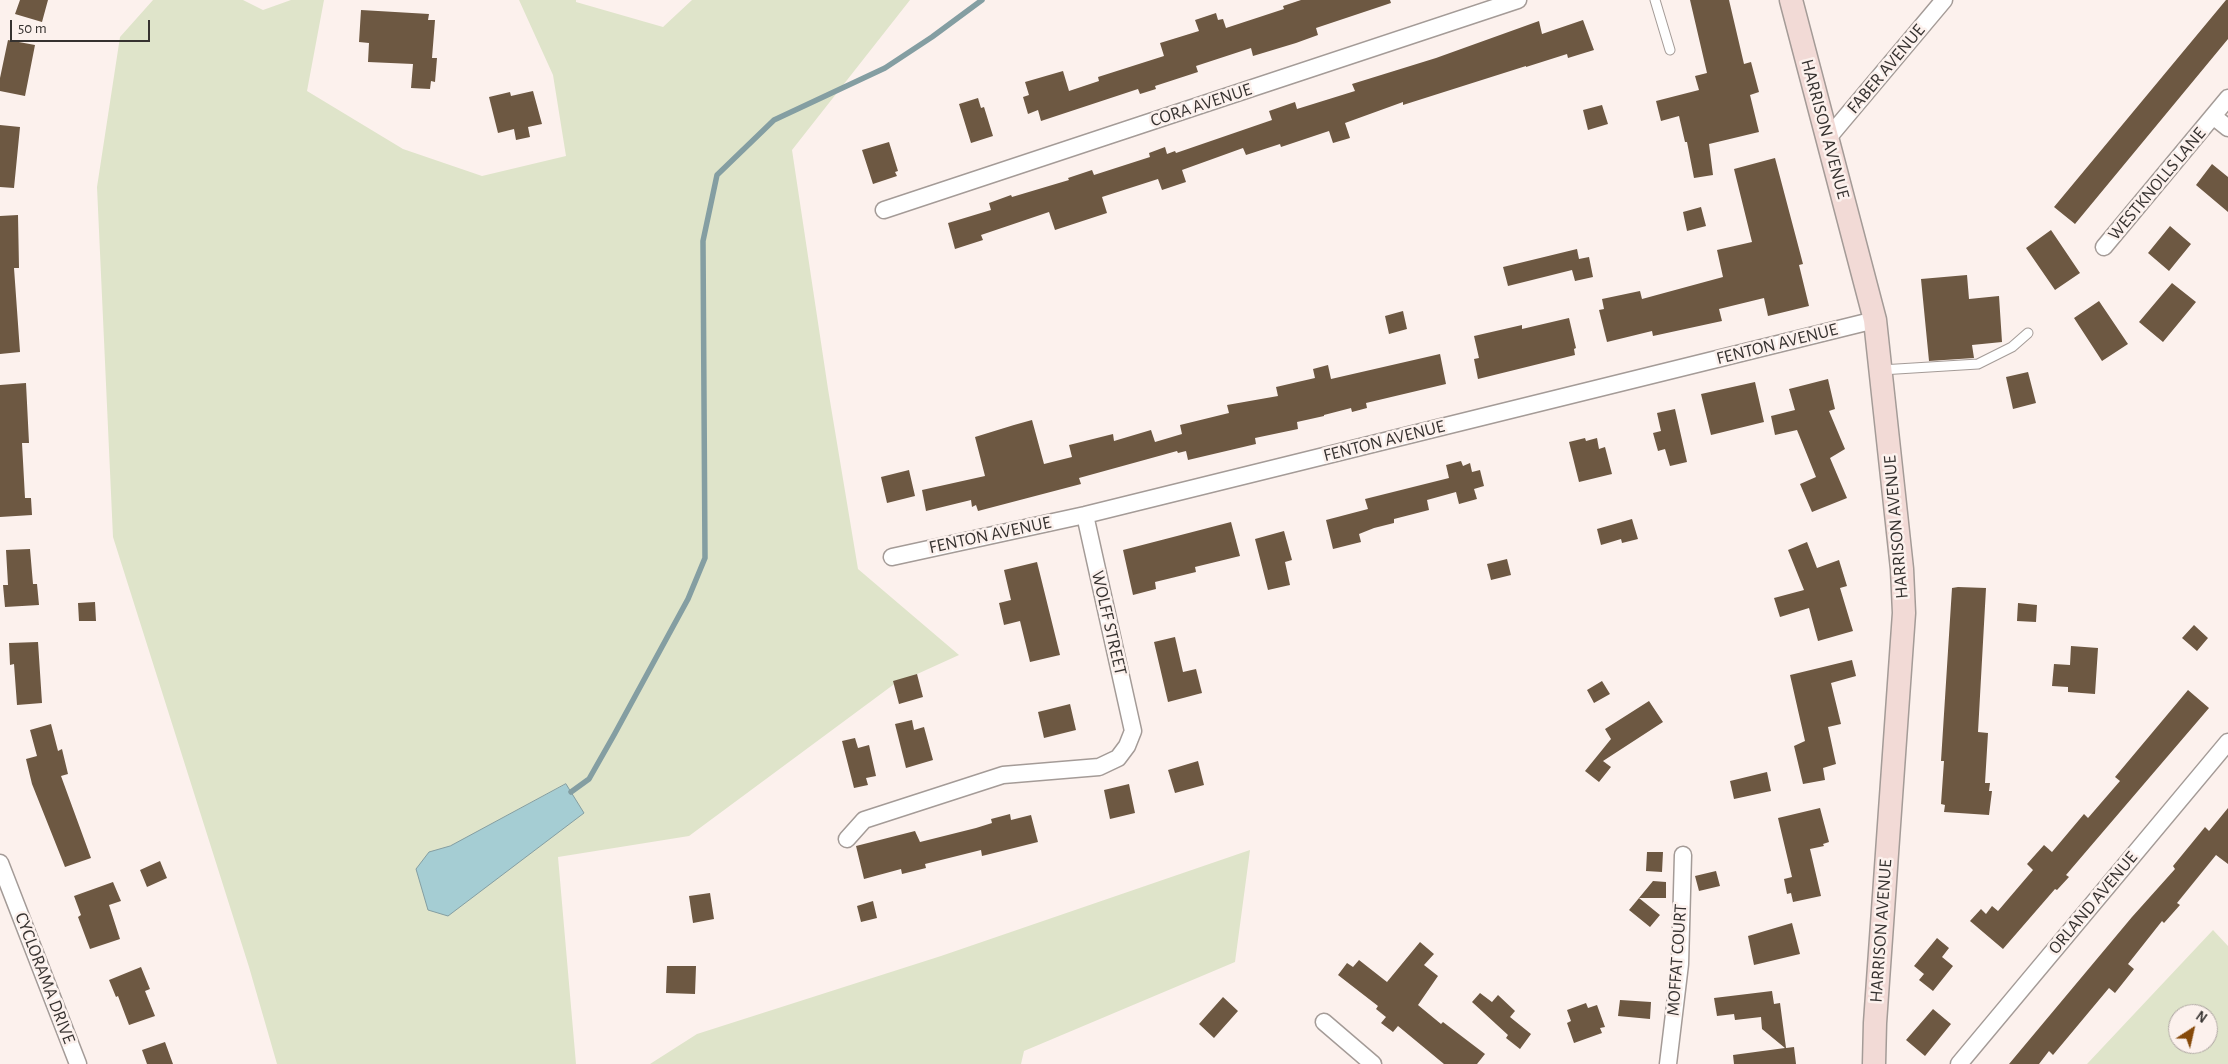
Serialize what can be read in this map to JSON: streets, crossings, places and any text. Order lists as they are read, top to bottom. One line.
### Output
{"streets":{"main road":["HARRISON AVENUE"],"street":["FABER AVENUE","CORA AVENUE","WESTKNOLLS LANE","FENTON AVENUE","WOLFF STREET","ORLAND AVENUE","MOFFAT COURT","CYCLORAMA DRIVE"]},"crossings":[["FABER AVENUE","HARRISON AVENUE"],["HARRISON AVENUE","FENTON AVENUE"],["FENTON AVENUE","WOLFF STREET"]],"scale_bar":"50 m","north":"top right"}
